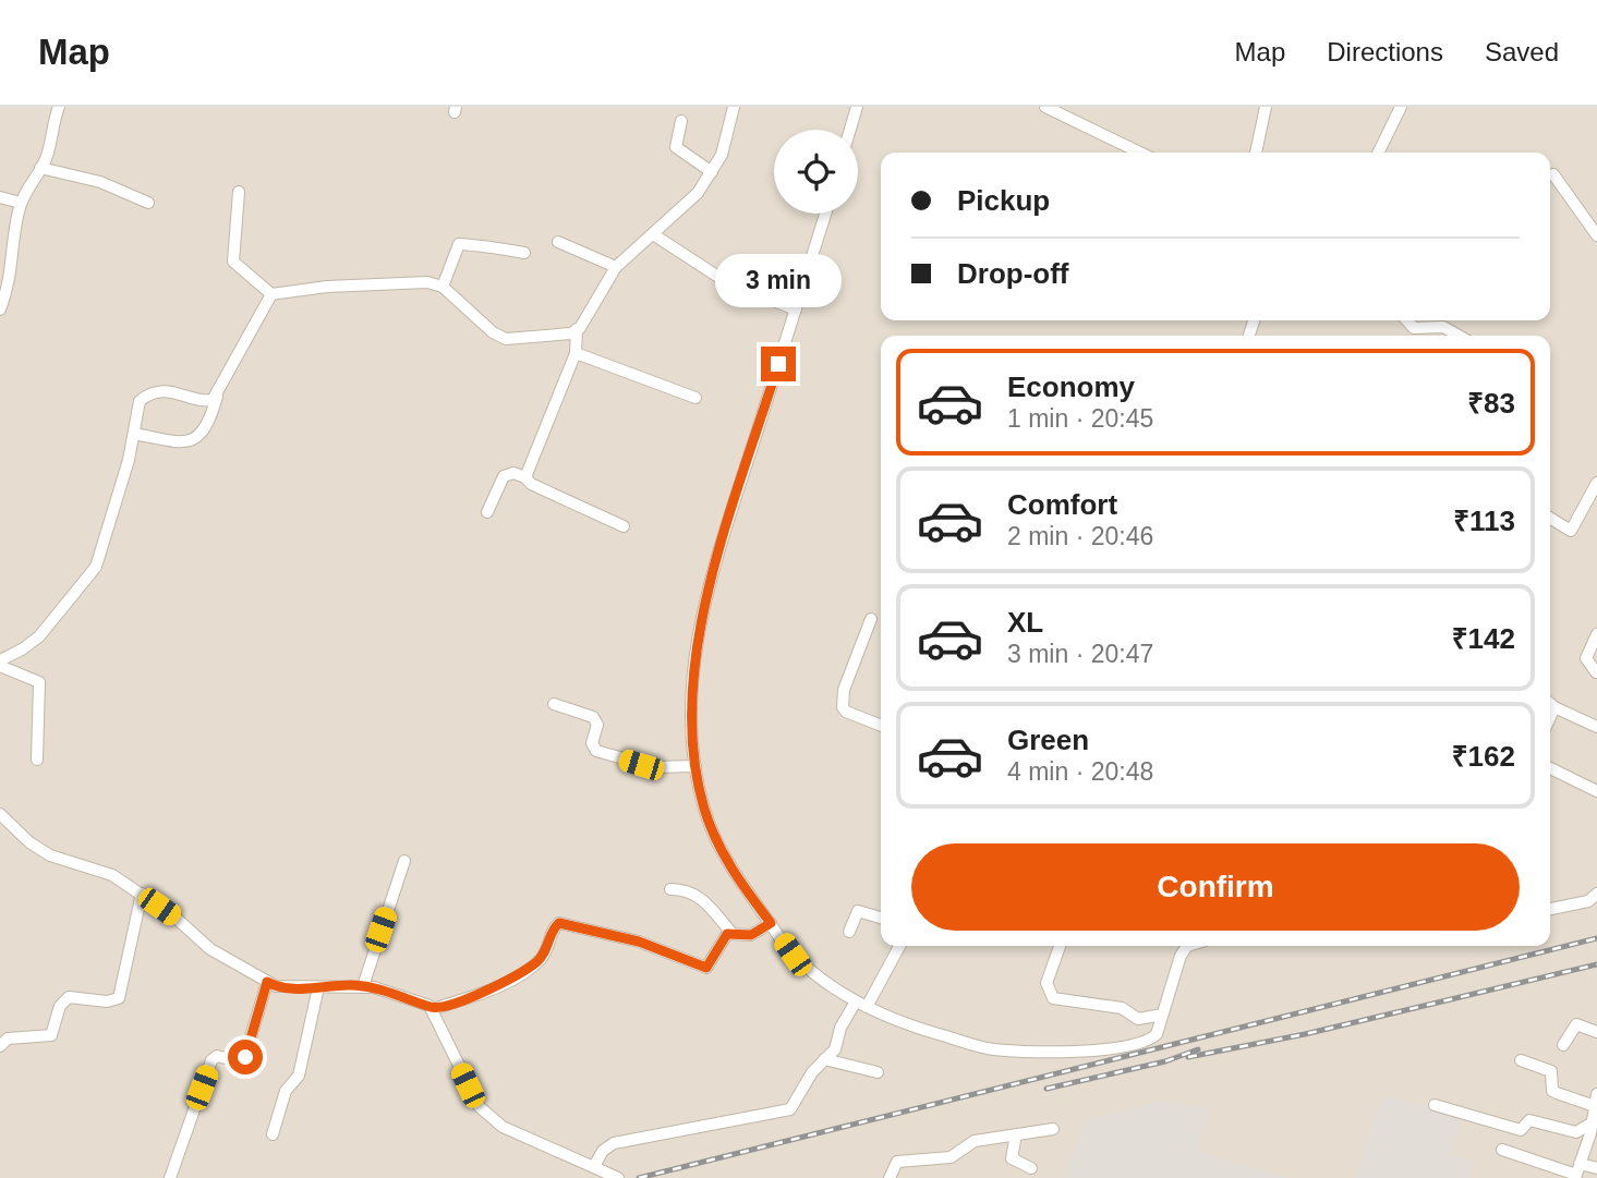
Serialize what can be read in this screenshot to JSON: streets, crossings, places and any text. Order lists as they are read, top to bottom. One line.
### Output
{"page":{"header":"Map","nav":["Map","Directions","Saved"],"banner":["Pickup","Drop-off"],"bubble":"3 min","list":[{"name":"Economy","note":"1 min · 20:45","value":"₹83"},{"name":"Comfort","note":"2 min · 20:46","value":"₹113"},{"name":"XL","note":"3 min · 20:47","value":"₹142"},{"name":"Green","note":"4 min · 20:48","value":"₹162"}],"buttons":"Confirm"}}
